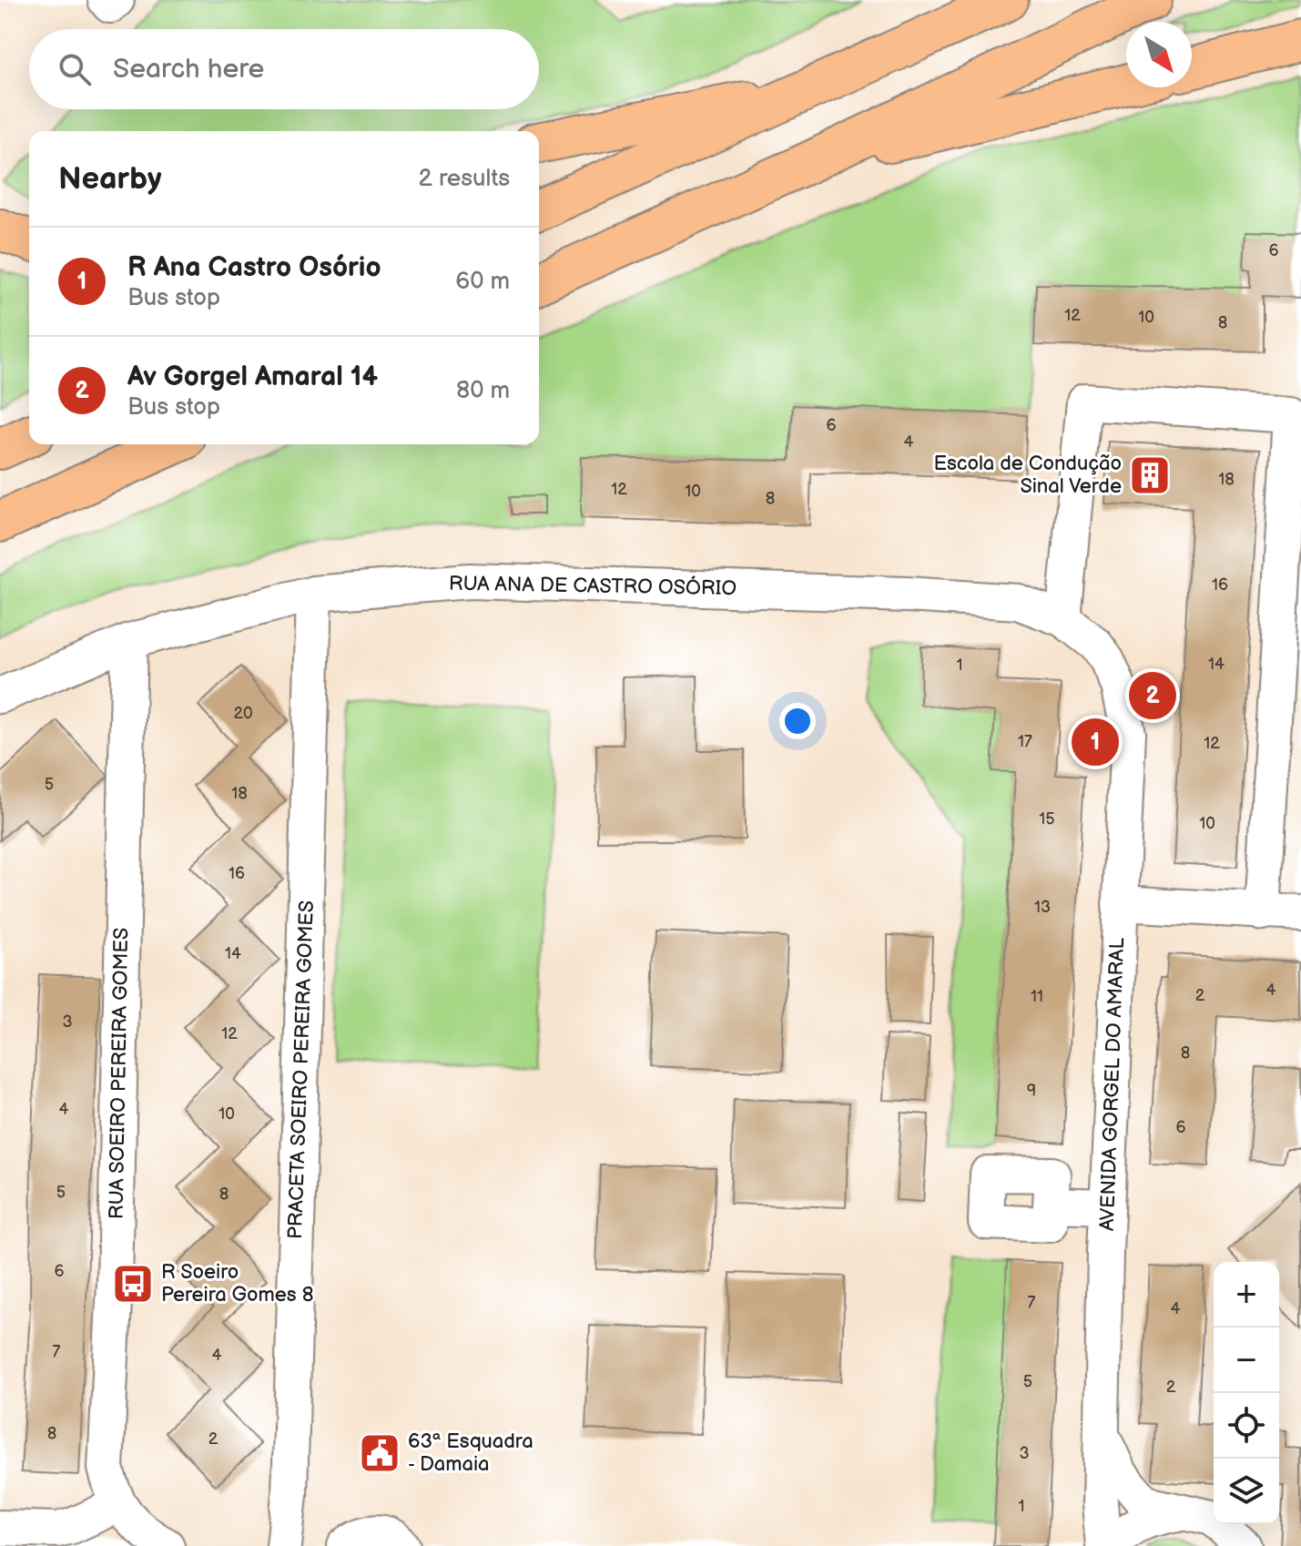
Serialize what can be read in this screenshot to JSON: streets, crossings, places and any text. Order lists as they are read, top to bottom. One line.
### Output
{"streets":{"street":["RUA ANA DE CASTRO OSÓRIO","PRACETA SOEIRO PEREIRA GOMES","RUA SOEIRO PEREIRA GOMES","AVENIDA GORGEL DO AMARAL"]},"crossings":[["RUA ANA DE CASTRO OSÓRIO","PRACETA SOEIRO PEREIRA GOMES"],["RUA ANA DE CASTRO OSÓRIO","RUA SOEIRO PEREIRA GOMES"],["RUA ANA DE CASTRO OSÓRIO","AVENIDA GORGEL DO AMARAL"]],"places":{"building":["Escola de Condução Sinal Verde"],"bus stop":["R Soeiro Pereira Gomes 8"],"public building":["63ª Esquadra - Damaia"]},"house_numbers":["6","12","10","8","6","4","18","12","10","8","16","14","1","20","17","12","5","18","15","10","16","13","14","4","2","11","3","12","8","9","4","10","6","5","8","6","7","4","7","4","5","2","8","2","3","1"],"north":"bottom right","page":{"search":"Search here","heading":["Nearby","2 results"],"list":[{"mark":"1","name":"R Ana Castro Osório","note":"Bus stop","value":"60 m"},{"mark":"2","name":"Av Gorgel Amaral 14","note":"Bus stop","value":"80 m"}],"pins":["2","1"],"map_buttons":["+","−"]}}
